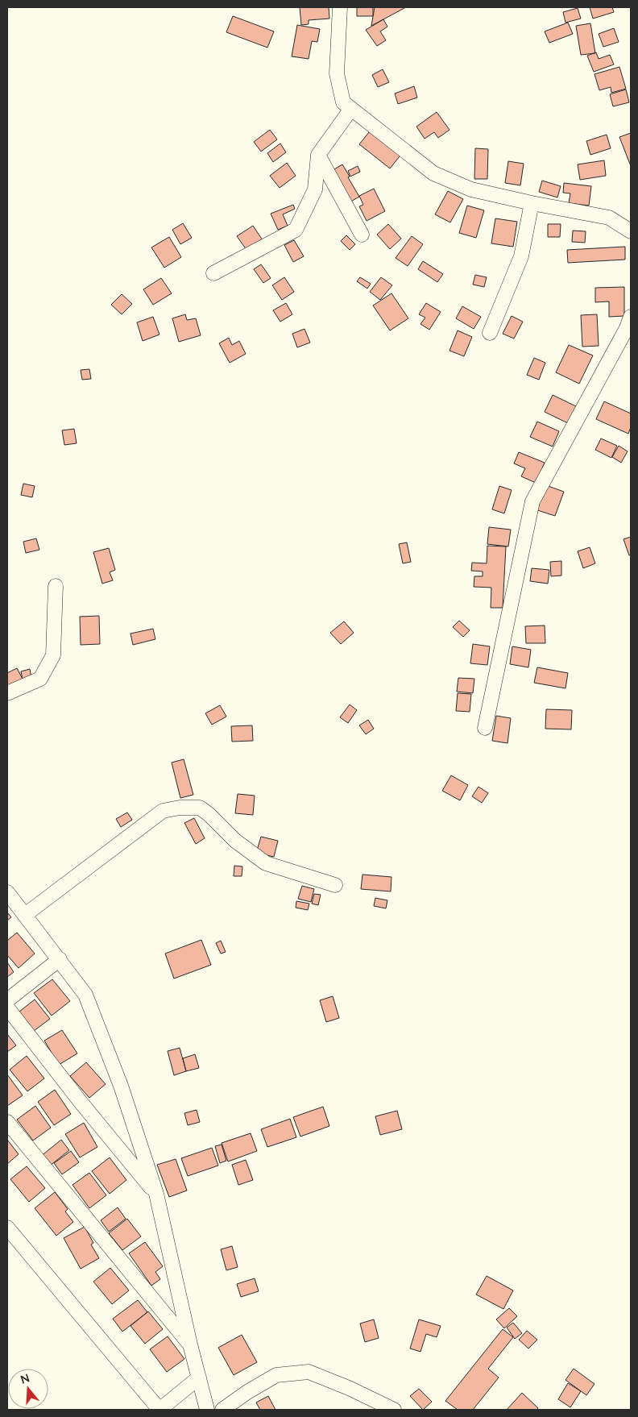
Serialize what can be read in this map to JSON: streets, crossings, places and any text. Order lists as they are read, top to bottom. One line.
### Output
{"north":"top"}
